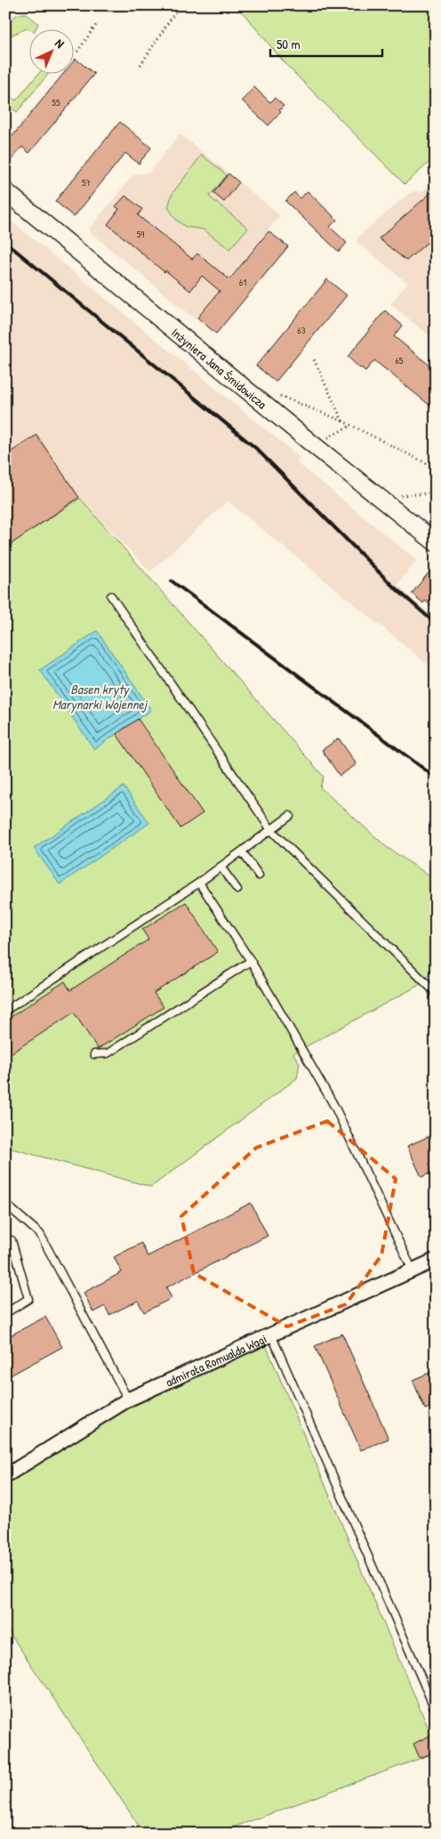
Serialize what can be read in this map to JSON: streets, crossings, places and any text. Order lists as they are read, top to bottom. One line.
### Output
{"streets":{"street":["Inżyniera Jana Śmidowicza","admirała Romualda Wagi"]},"water":["Basen kryty Marynarki Wojennej"],"house_numbers":["55","57","59","61","63","65"],"scale_bar":"50 m","north":"top right"}
